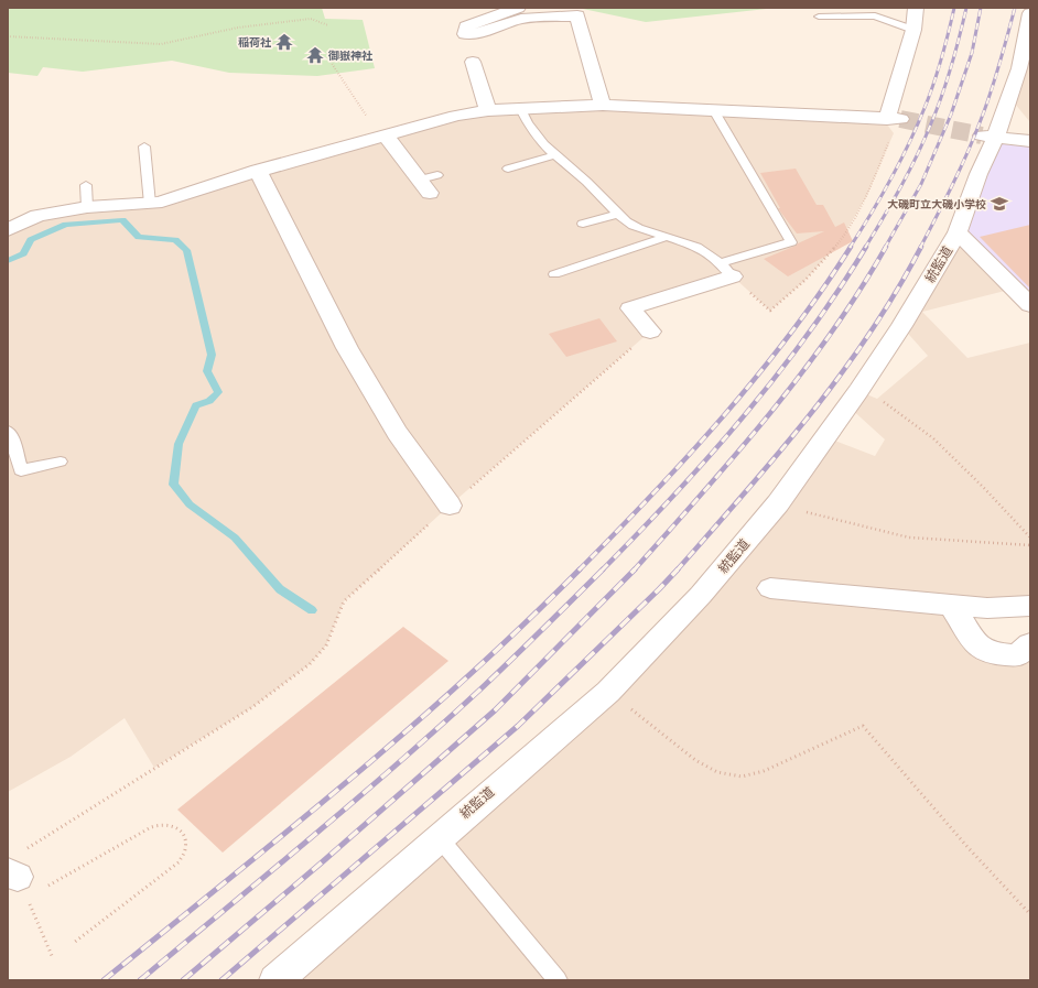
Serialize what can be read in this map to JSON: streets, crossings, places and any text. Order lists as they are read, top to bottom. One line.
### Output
{"streets":{"street":["統監道"]},"places":{"temple":["稲荷社","御嶽神社"],"school or university":["大磯町立大磯小学校"]}}
